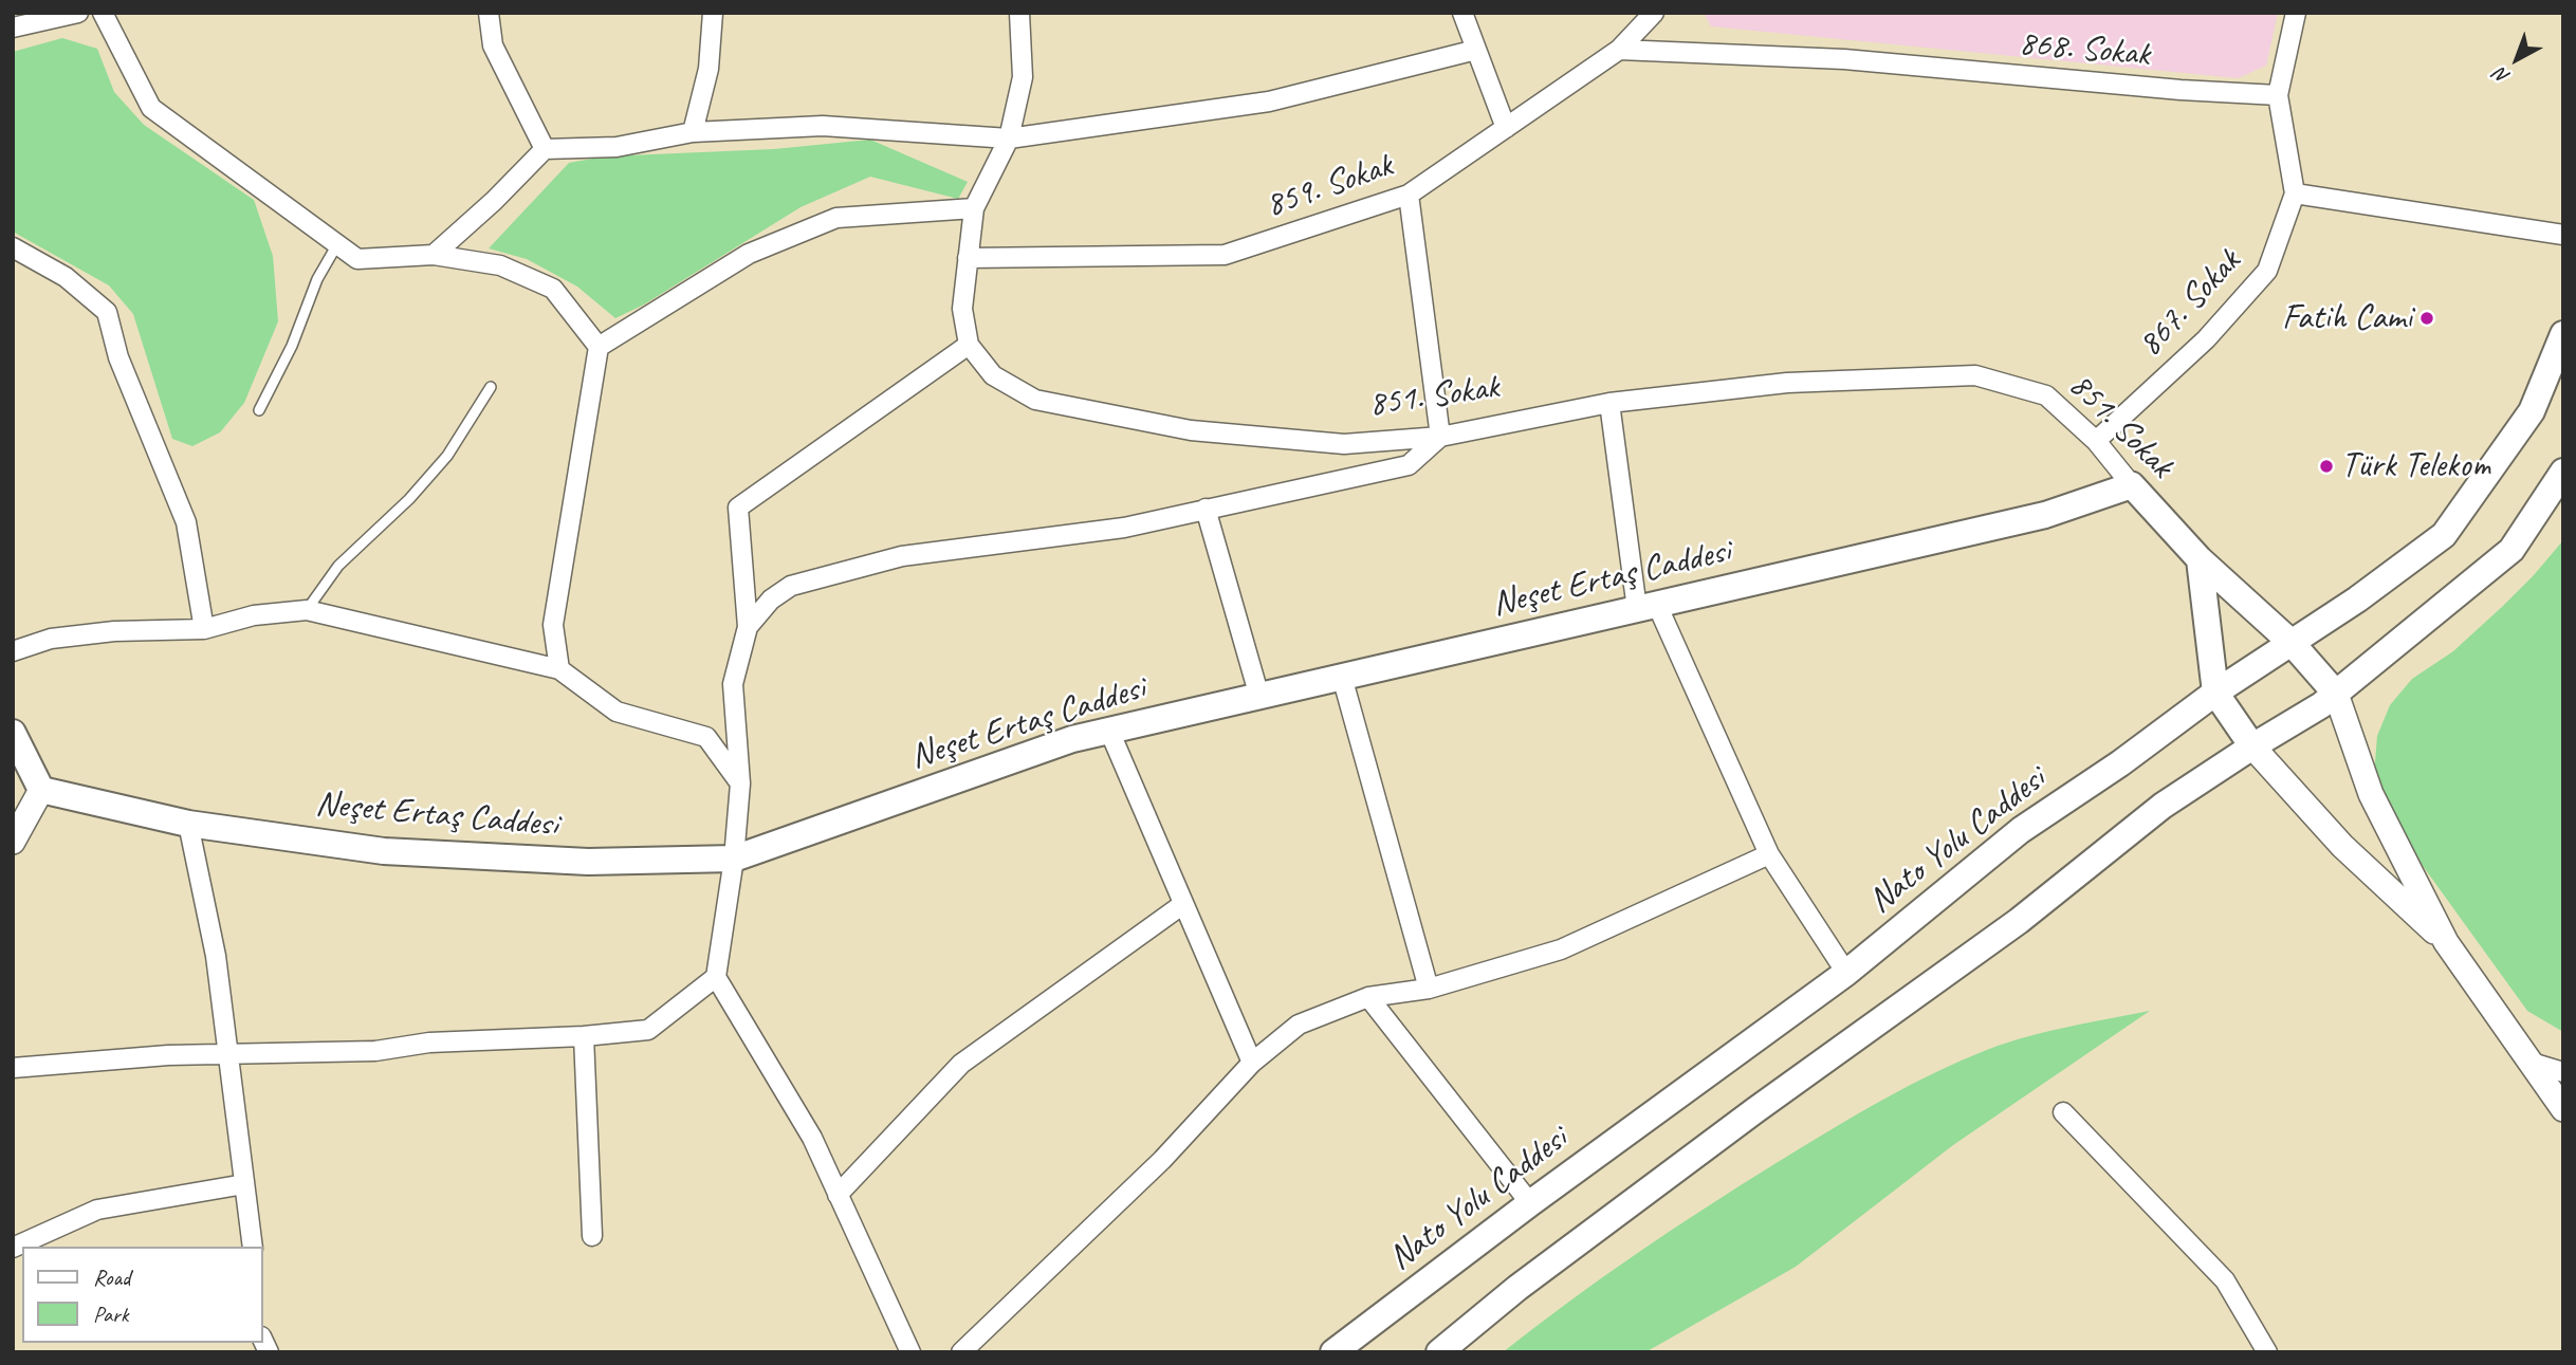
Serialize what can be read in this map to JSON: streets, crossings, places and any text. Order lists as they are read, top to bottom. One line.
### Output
{"streets":{"main road":["851. Sokak","Neşet Ertaş Caddesi","Nato Yolu Caddesi"],"street":["868. Sokak","859. Sokak","867. Sokak"]},"crossings":[["868. Sokak","859. Sokak"],["868. Sokak","867. Sokak"],["859. Sokak","851. Sokak"],["867. Sokak","851. Sokak"],["851. Sokak","Neşet Ertaş Caddesi"],["851. Sokak","Nato Yolu Caddesi"]],"places":["Fatih Cami","Türk Telekom"],"legend":["Road","Park"],"north":"bottom left"}
